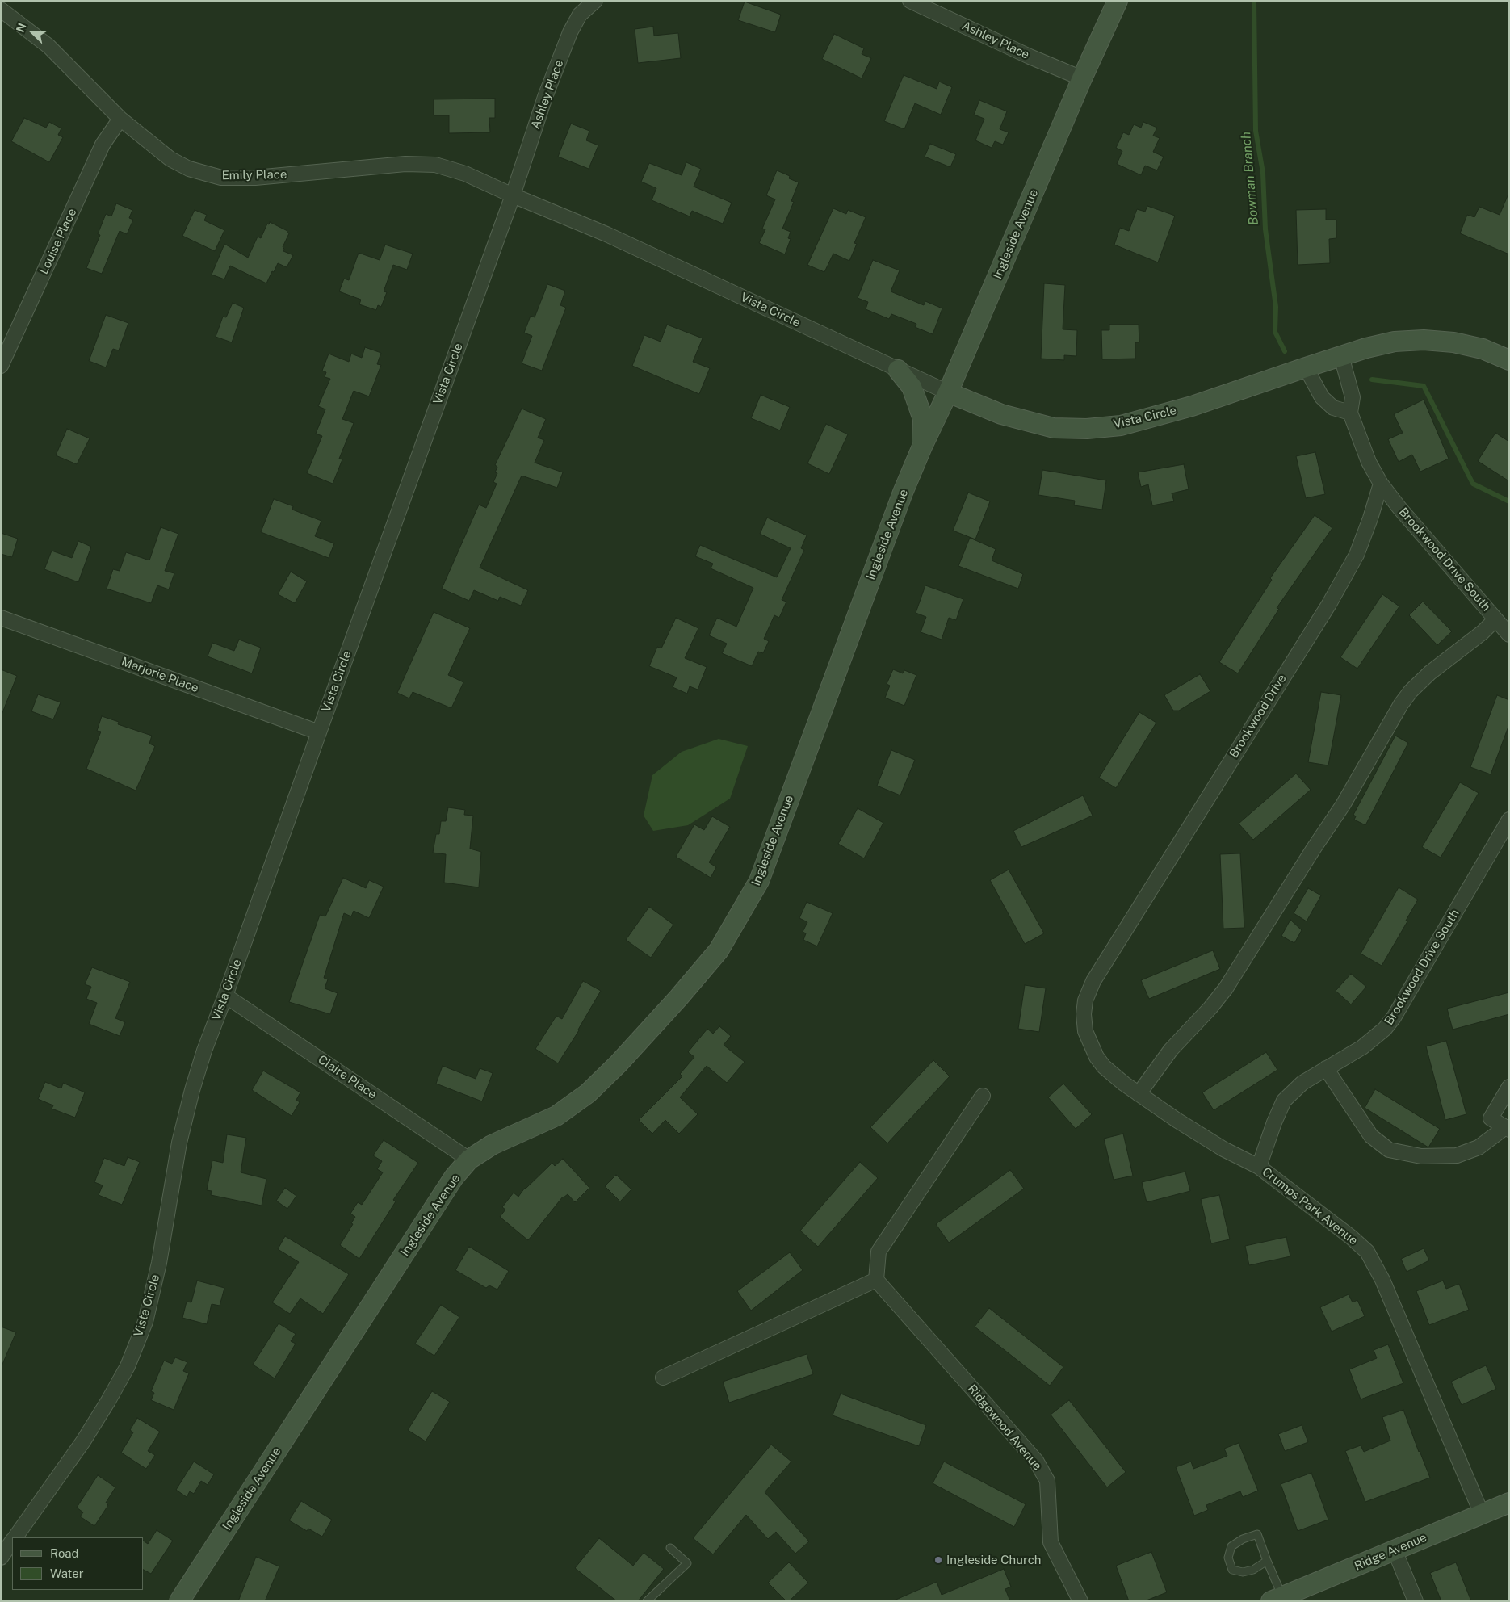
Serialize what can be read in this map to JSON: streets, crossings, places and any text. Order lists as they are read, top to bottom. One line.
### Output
{"streets":{"street":["Ashley Place","Emily Place","Ingleside Avenue","Louise Place","Vista Circle","Brookwood Drive South","Marjorie Place","Brookwood Drive","Claire Place","Crumps Park Avenue","Ridgewood Avenue","Ridge Avenue"]},"crossings":[["Ashley Place","Emily Place"],["Ashley Place","Ingleside Avenue"],["Ashley Place","Vista Circle"],["Emily Place","Louise Place"],["Emily Place","Vista Circle"],["Ingleside Avenue","Vista Circle"],["Ingleside Avenue","Claire Place"],["Vista Circle","Marjorie Place"],["Vista Circle","Claire Place"],["Brookwood Drive South","Brookwood Drive"],["Brookwood Drive South","Crumps Park Avenue"],["Brookwood Drive","Crumps Park Avenue"],["Crumps Park Avenue","Ridge Avenue"]],"water":["Bowman Branch"],"places":["Ingleside Church"],"legend":["Road","Water"],"north":"left"}
